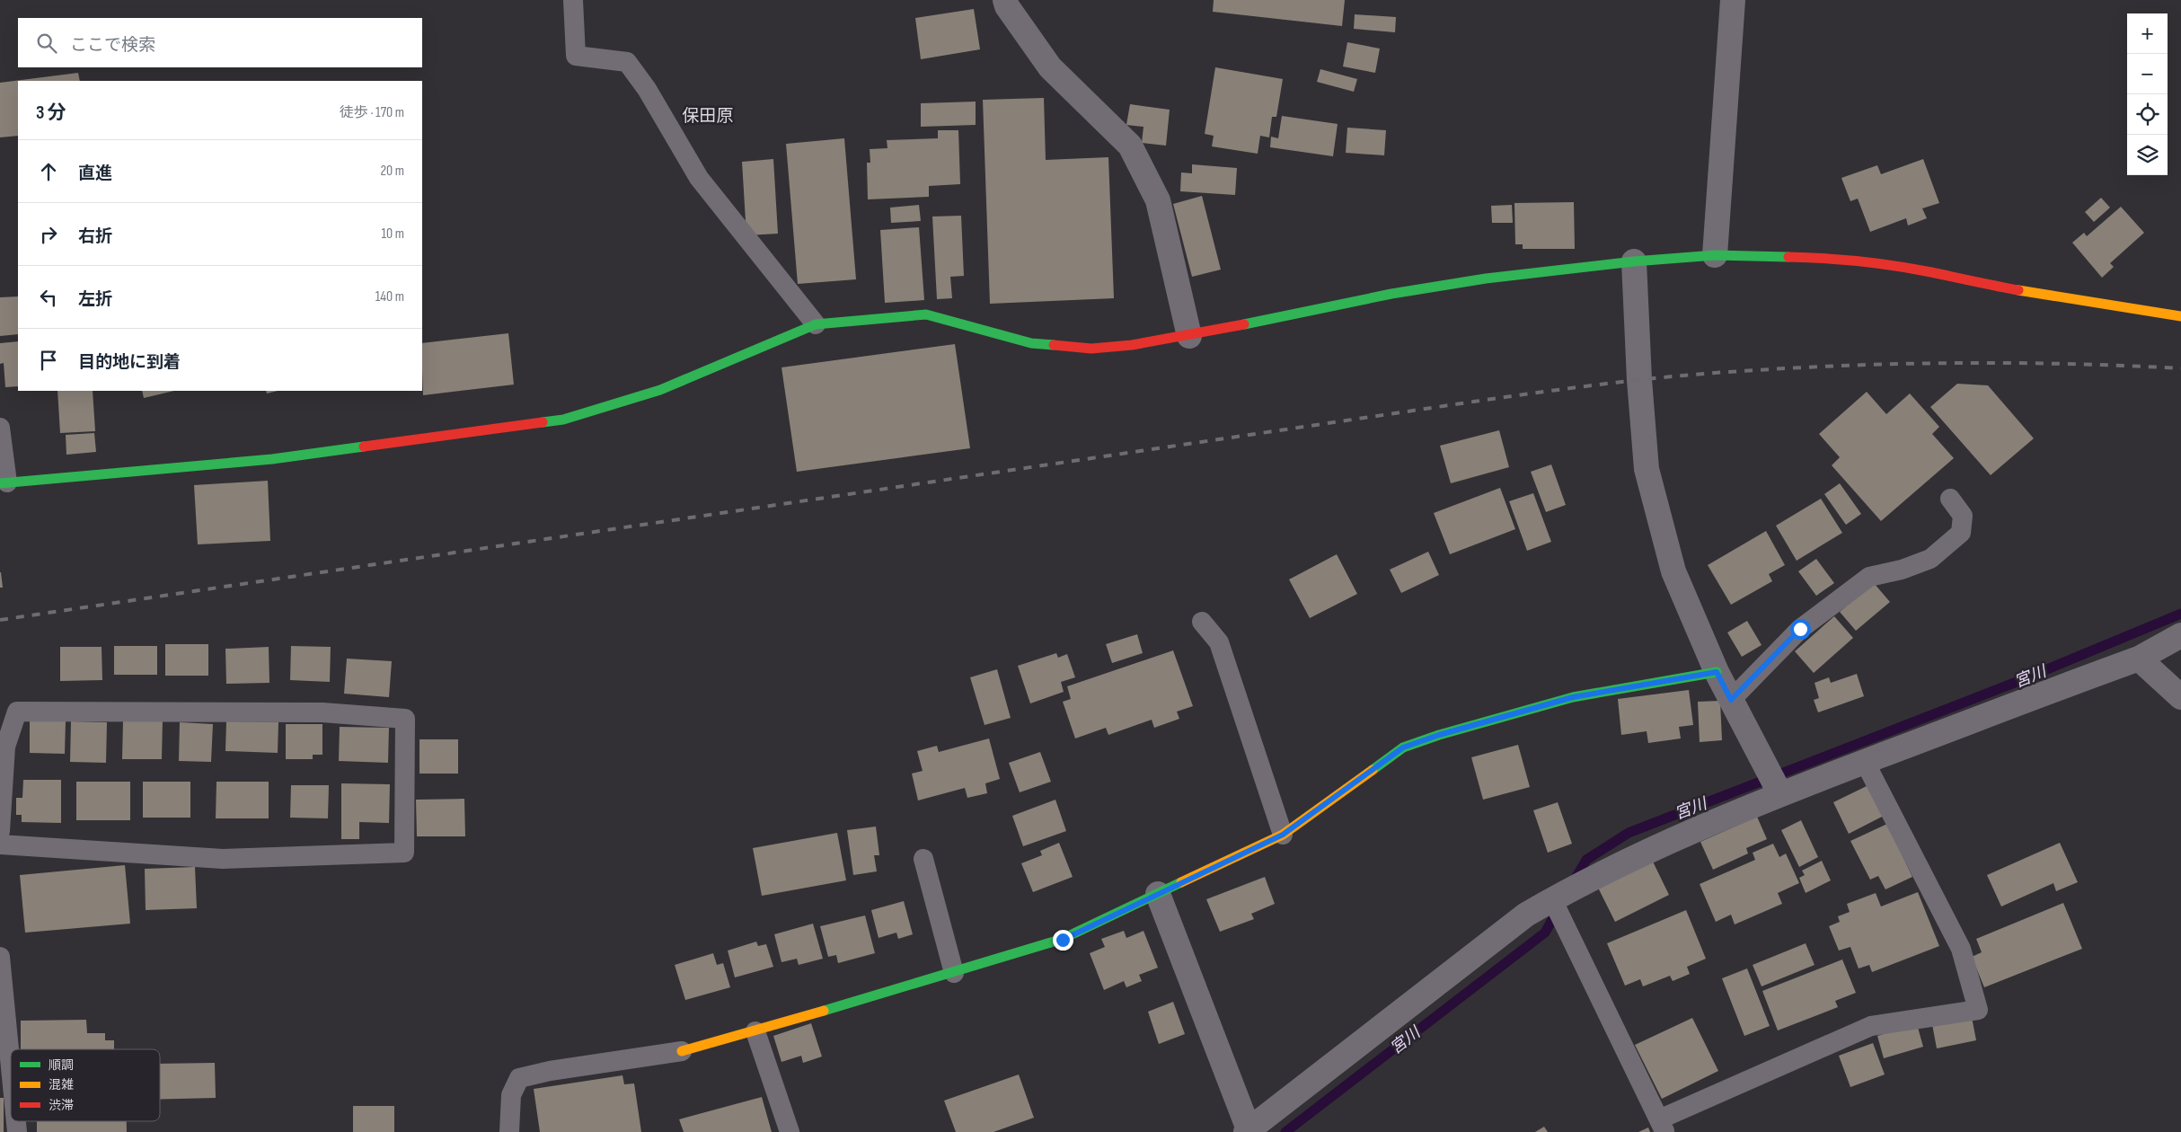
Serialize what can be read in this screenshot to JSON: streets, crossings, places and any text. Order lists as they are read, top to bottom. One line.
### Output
{"districts":["保田原"],"water":["宮川"],"legend":["順調","混雑","渋滞"],"page":{"map_buttons":["+","−"],"search":"ここで検索","heading":["3 分","徒歩 · 170 m"],"list":[["直進","20 m"],["右折","10 m"],["左折","140 m"],"目的地に到着"]}}
